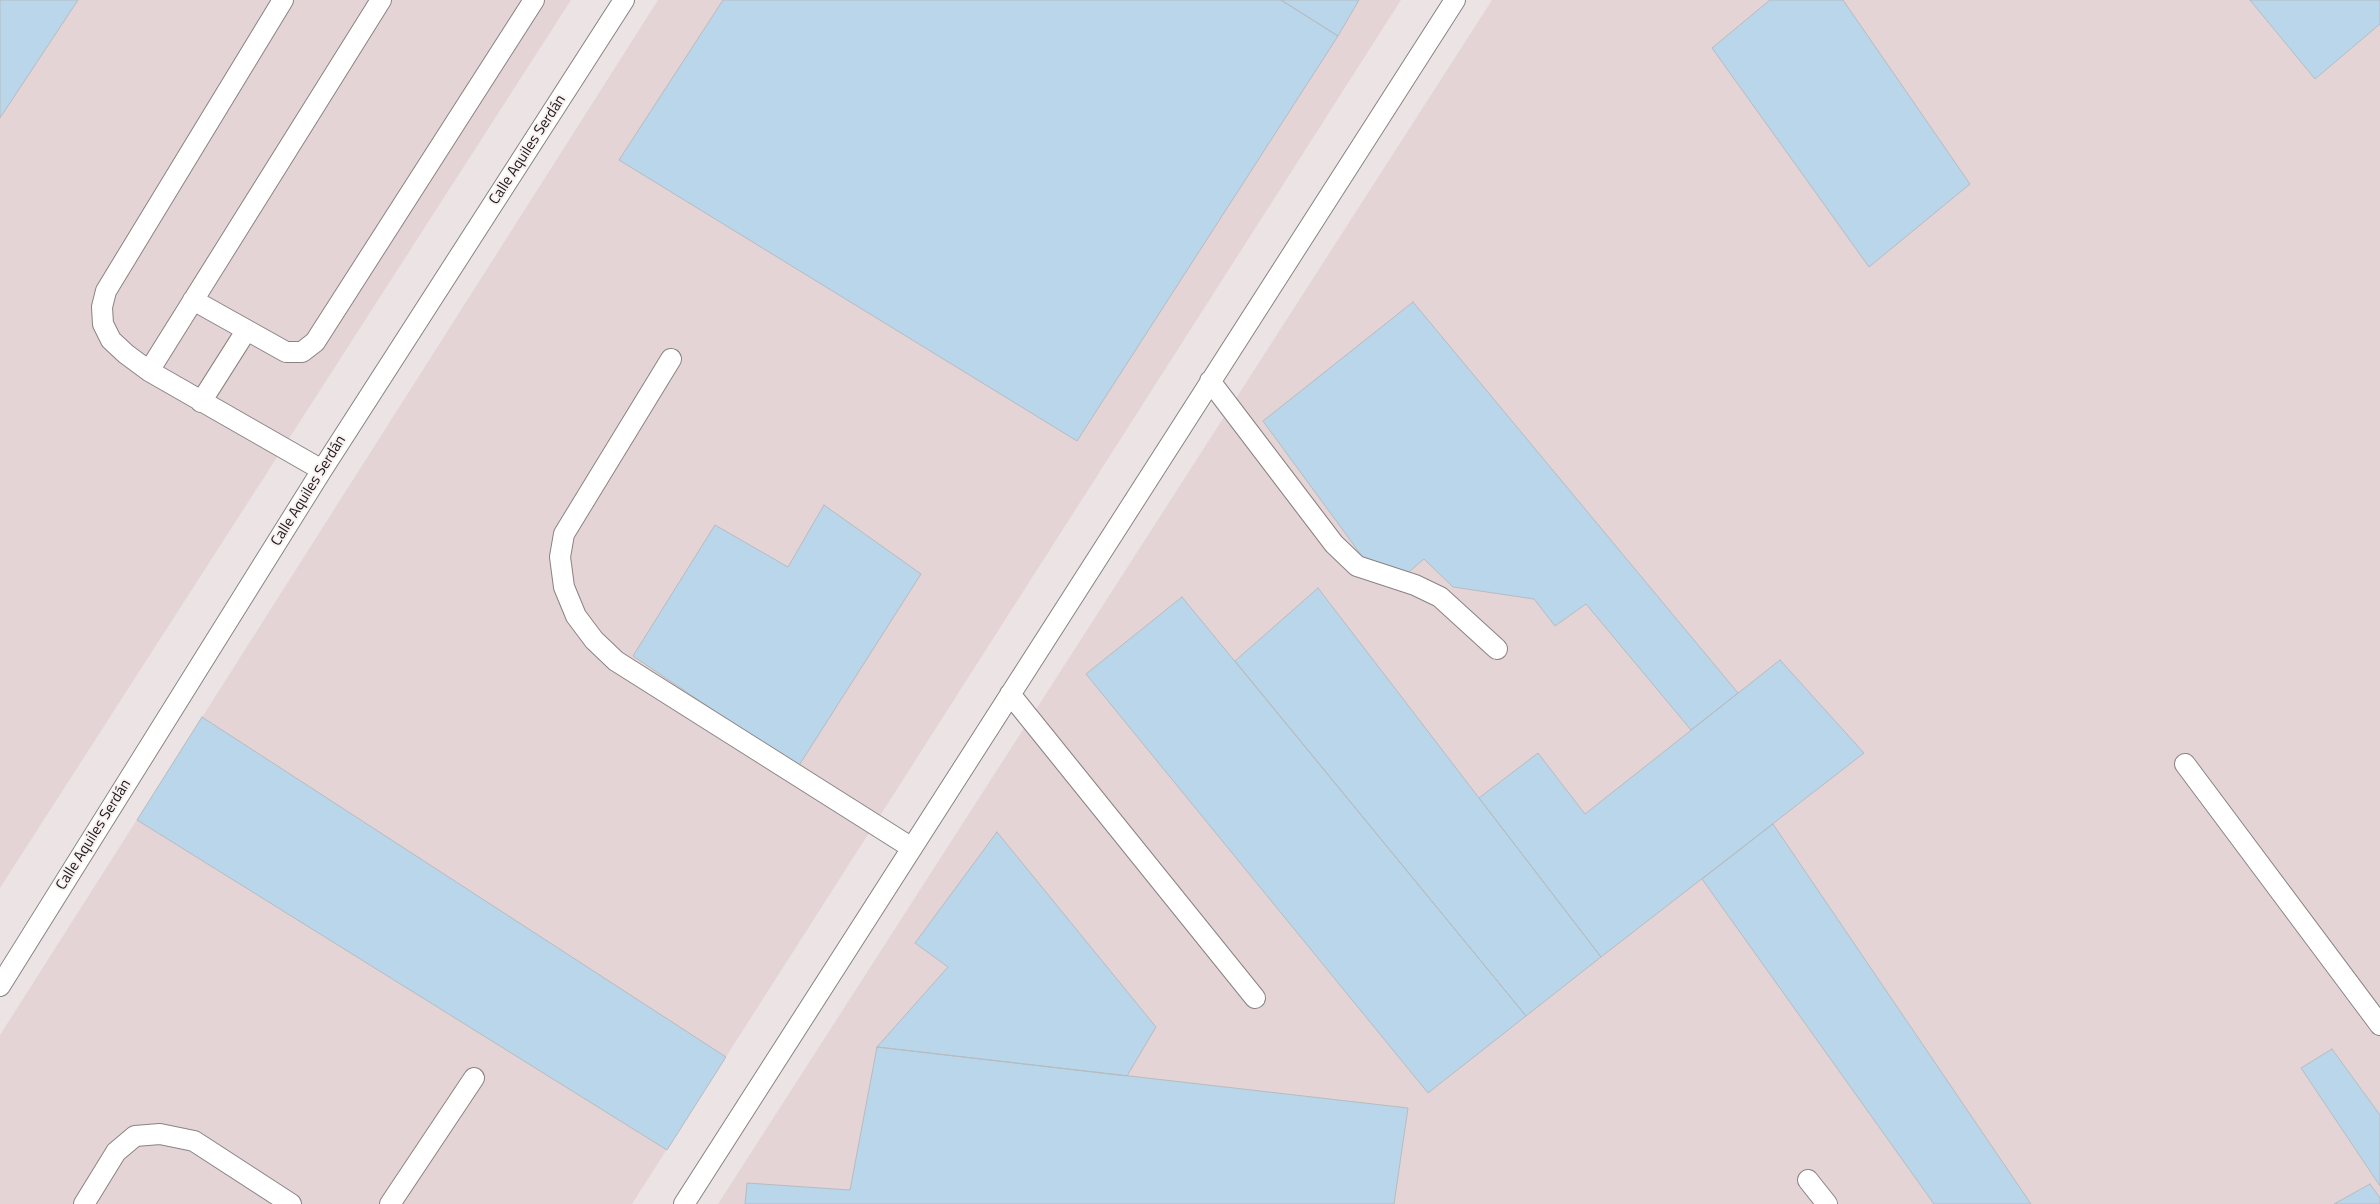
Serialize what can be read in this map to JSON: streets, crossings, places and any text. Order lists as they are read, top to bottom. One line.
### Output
{"streets":{"lane":["Calle Aquiles Serdán"]}}
